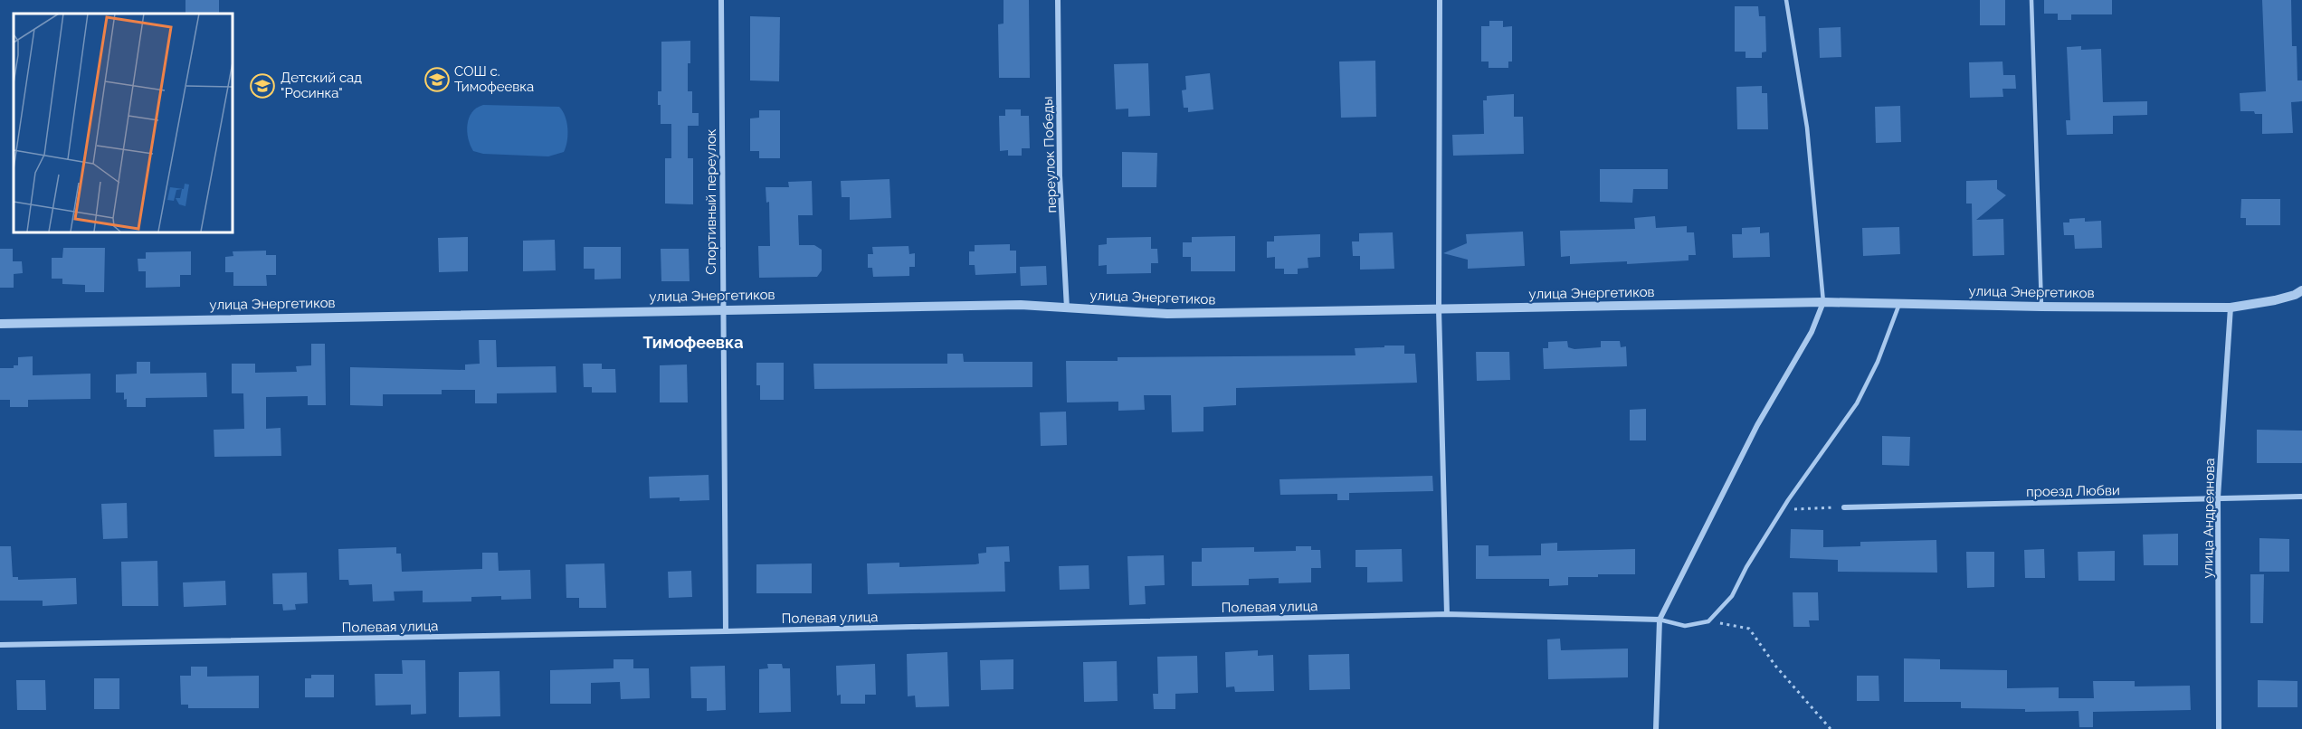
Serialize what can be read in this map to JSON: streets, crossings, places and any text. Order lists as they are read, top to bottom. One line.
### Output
{"streets":{"street":["переулок Победы","Спортивный переулок","улица Энергетиков","проезд Любви","улица Андреянова","Полевая улица"]},"crossings":[["переулок Победы","улица Энергетиков"],["Спортивный переулок","улица Энергетиков"],["Спортивный переулок","Полевая улица"],["улица Энергетиков","улица Андреянова"],["проезд Любви","улица Андреянова"]],"districts":["Тимофеевка"],"places":{"school or university":["СОШ с. Тимофеевка","Детский сад \"Росинка\""]}}
